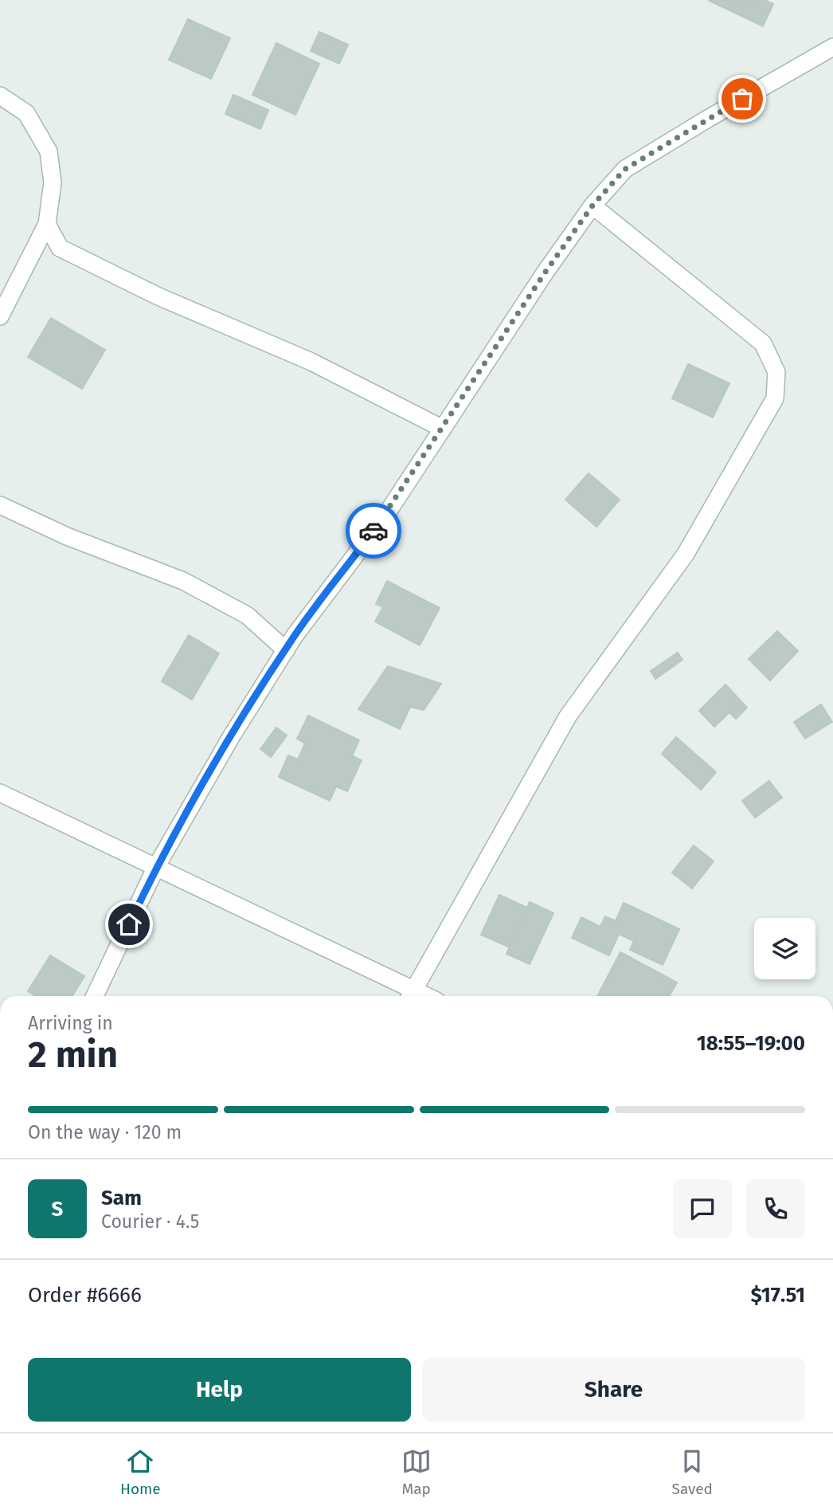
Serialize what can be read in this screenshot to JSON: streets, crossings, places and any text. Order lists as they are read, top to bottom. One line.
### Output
{"page":{"heading":["2 min","Arriving in","18:55–19:00"],"panel":["Sam","Courier · 4.5","Order #6666","$17.51"],"bar":"On the way · 120 m","round":"S","buttons":["Help","Share"],"tabs":["Home","Map","Saved"]}}
